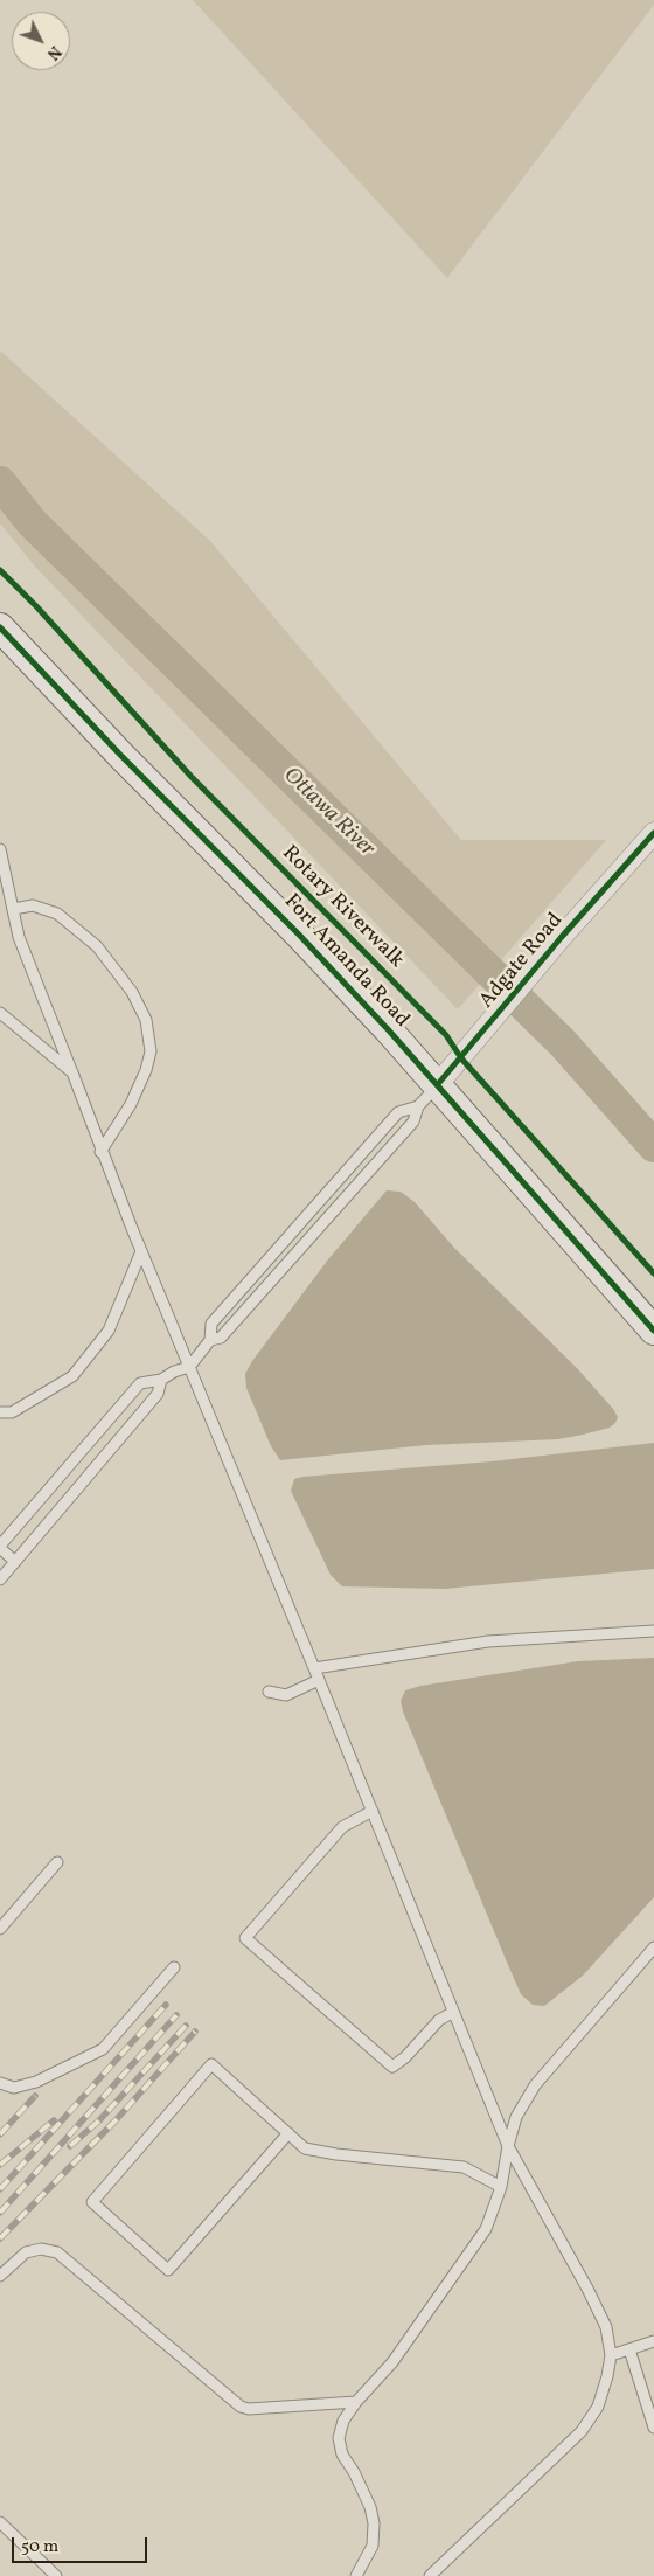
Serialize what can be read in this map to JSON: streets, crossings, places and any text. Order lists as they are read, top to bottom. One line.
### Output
{"streets":{"street":["Fort Amanda Road","Adgate Road"],"cycle path":["Rotary Riverwalk"]},"crossings":[["Fort Amanda Road","Adgate Road"]],"water":["Ottawa River"],"scale_bar":"50 m","north":"bottom right"}
